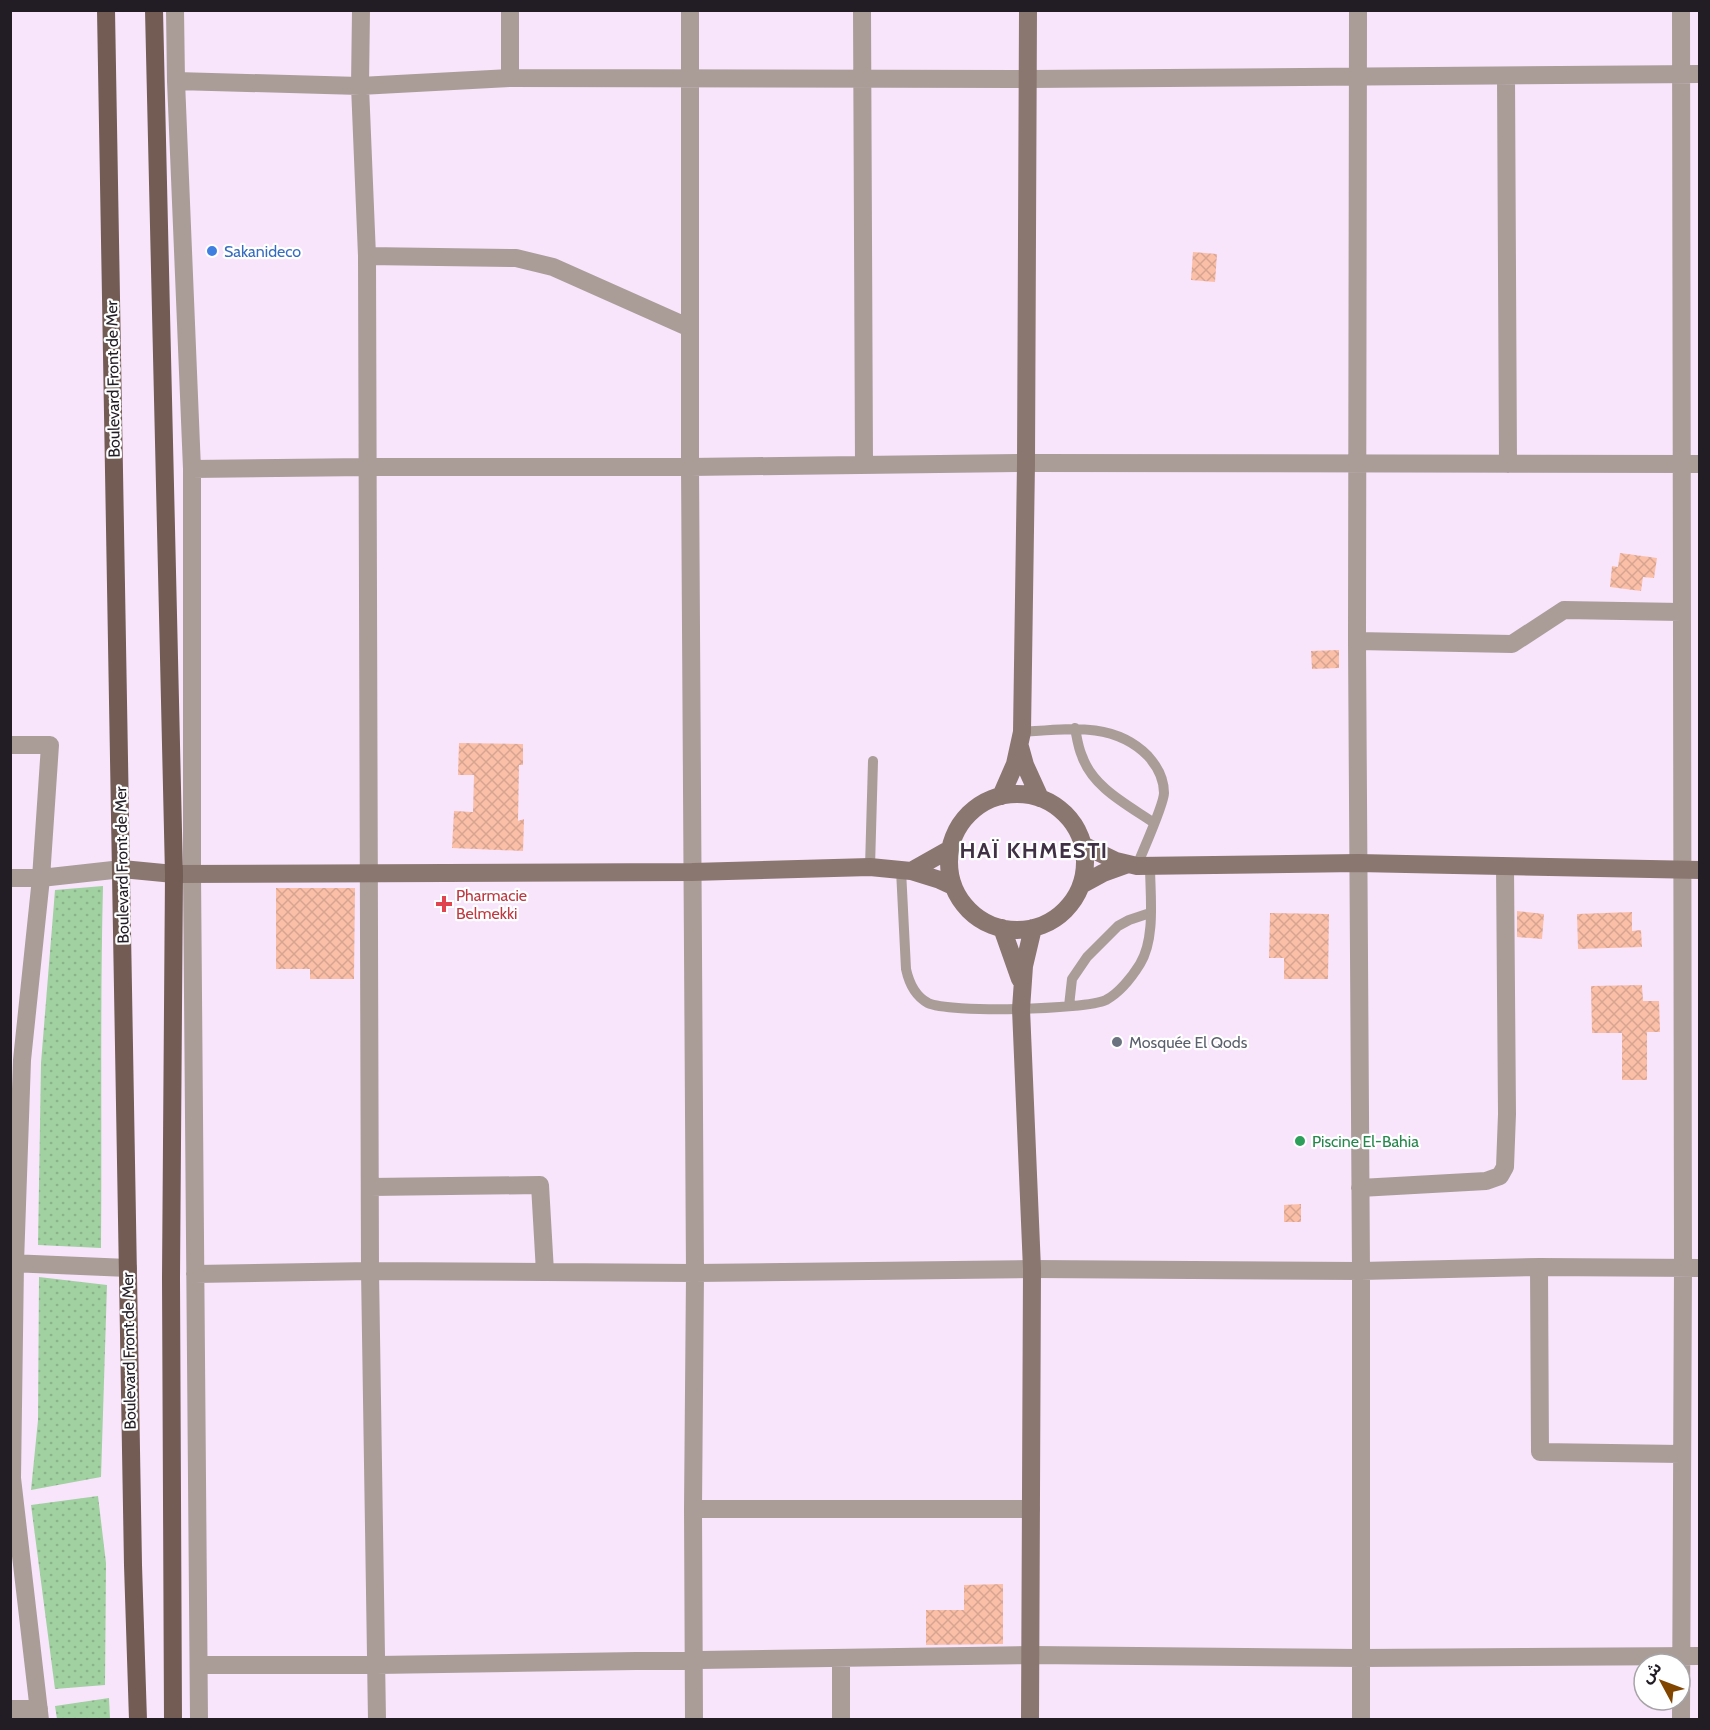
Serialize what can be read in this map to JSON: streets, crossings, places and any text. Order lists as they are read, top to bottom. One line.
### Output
{"streets":{"main road":["Boulevard Front de Mer"]},"districts":["HAÏ KHMESTI"],"places":{"other":["Sakanideco","Mosquée El Qods","Piscine El-Bahia"],"health":["Pharmacie Belmekki"]},"north":"top left"}
